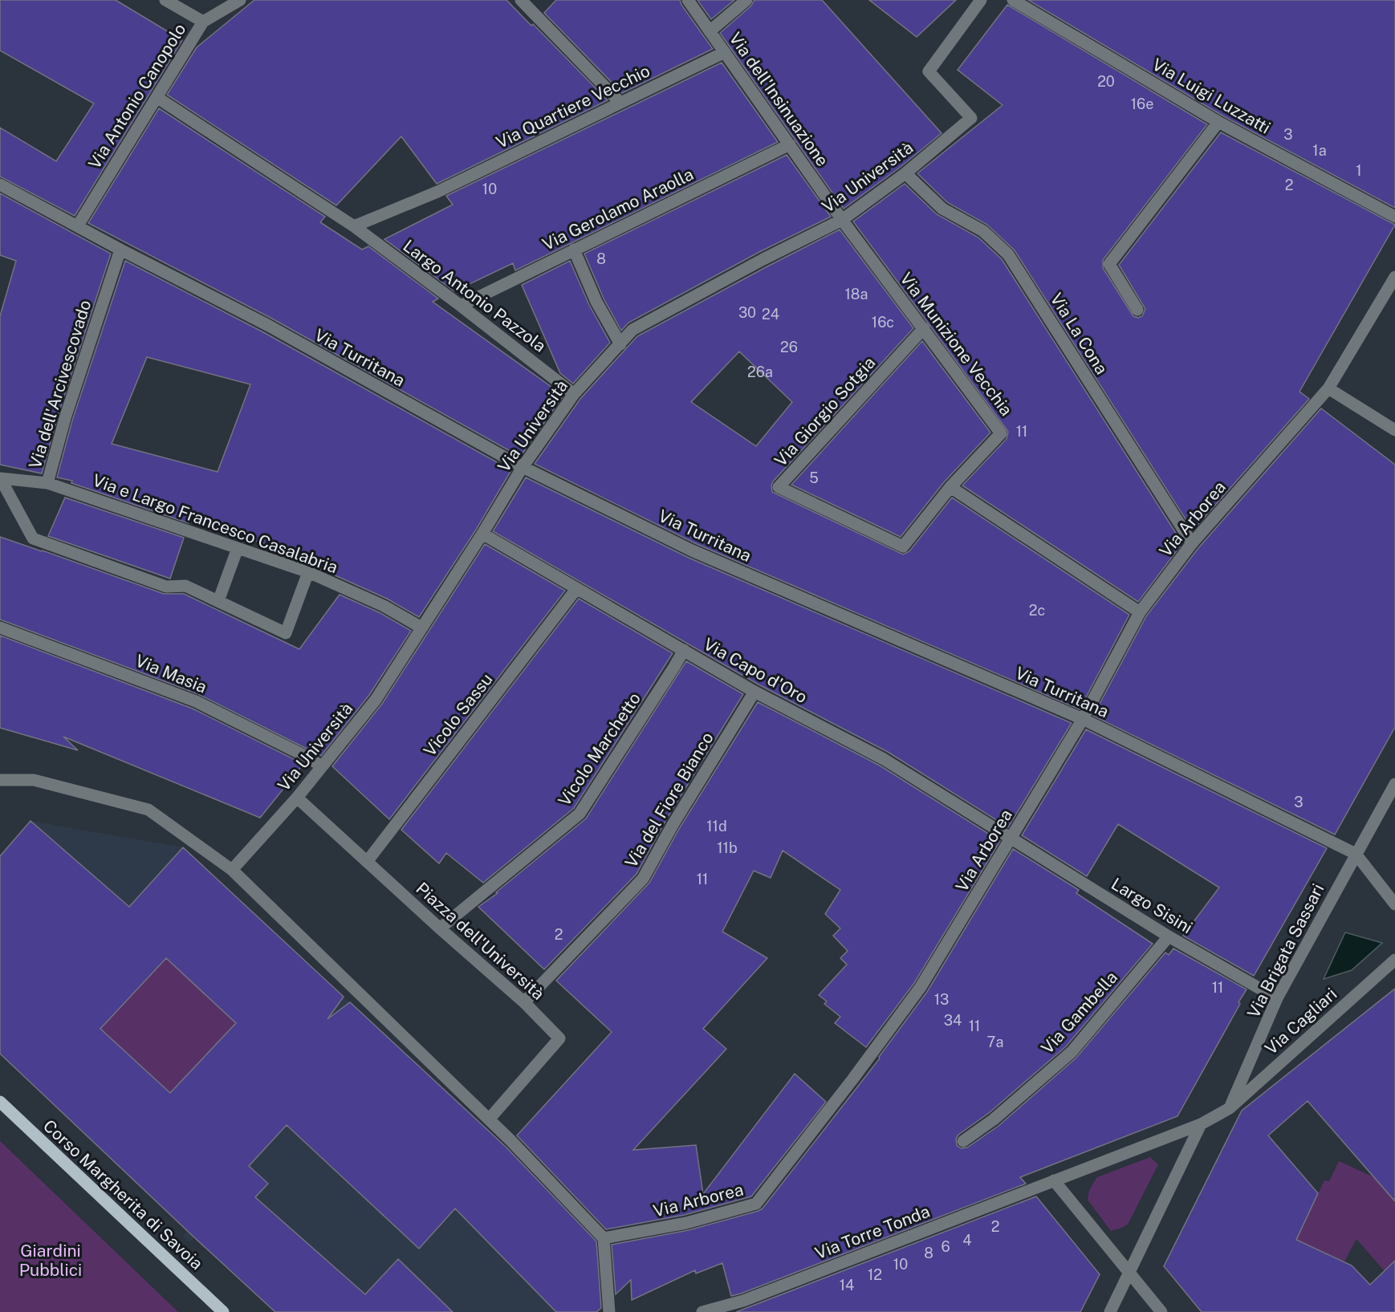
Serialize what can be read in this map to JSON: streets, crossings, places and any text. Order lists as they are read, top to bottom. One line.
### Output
{"streets":{"main road":["Corso Margherita di Savoia"],"street":["Via Antonio Canopolo","Via Luigi Luzzatti","Via dell'Insinuazione","Via Quartiere Vecchio","Via Università","Via Gerolamo Araolla","Largo Antonio Pazzola","Via La Cona","Via Munizione Vecchia","Via Turritana","Via dell'Arcivescovado","Via Giorgio Sotgia","Via Arborea","Via e Largo Francesco Casalabria","Via Capo d'Oro","Via Masia","Vicolo Sassu","Vicolo Marchetto","Via del Fiore Bianco","Largo Sisini","Piazza dell'Università","Via Brigata Sassari","Via Gambella","Via Cagliari","Via Torre Tonda"]},"crossings":[["Via Antonio Canopolo","Largo Antonio Pazzola"],["Via Antonio Canopolo","Via Turritana"],["Via dell'Insinuazione","Via Quartiere Vecchio"],["Via dell'Insinuazione","Via Università"],["Via dell'Insinuazione","Via Gerolamo Araolla"],["Via dell'Insinuazione","Via Munizione Vecchia"],["Via Quartiere Vecchio","Largo Antonio Pazzola"],["Via Università","Largo Antonio Pazzola"],["Via Università","Via La Cona"],["Via Università","Via Munizione Vecchia"],["Via Università","Via Turritana"],["Via Università","Via e Largo Francesco Casalabria"],["Via Università","Via Capo d'Oro"],["Via Università","Via Masia"],["Via Università","Piazza dell'Università"],["Via Gerolamo Araolla","Largo Antonio Pazzola"],["Via La Cona","Via Arborea"],["Via Munizione Vecchia","Via Giorgio Sotgia"],["Via Turritana","Via dell'Arcivescovado"],["Via Turritana","Via Arborea"],["Via Turritana","Via Brigata Sassari"],["Via dell'Arcivescovado","Via e Largo Francesco Casalabria"],["Via Arborea","Via Capo d'Oro"],["Via Arborea","Largo Sisini"],["Via Capo d'Oro","Vicolo Sassu"],["Via Capo d'Oro","Vicolo Marchetto"],["Via Capo d'Oro","Via del Fiore Bianco"],["Via Capo d'Oro","Largo Sisini"],["Vicolo Sassu","Piazza dell'Università"],["Vicolo Marchetto","Piazza dell'Università"],["Via del Fiore Bianco","Piazza dell'Università"],["Largo Sisini","Via Brigata Sassari"],["Largo Sisini","Via Gambella"],["Via Brigata Sassari","Via Cagliari"]],"parks":["Giardini Pubblici"],"house_numbers":["20","16e","3","1a","1","2","10","8","18a","30","24","16c","26","26a","11","5","2c","3","11d","11b","11","2","11","13","34","11","7a","2","4","6","8","10","12","14"]}
